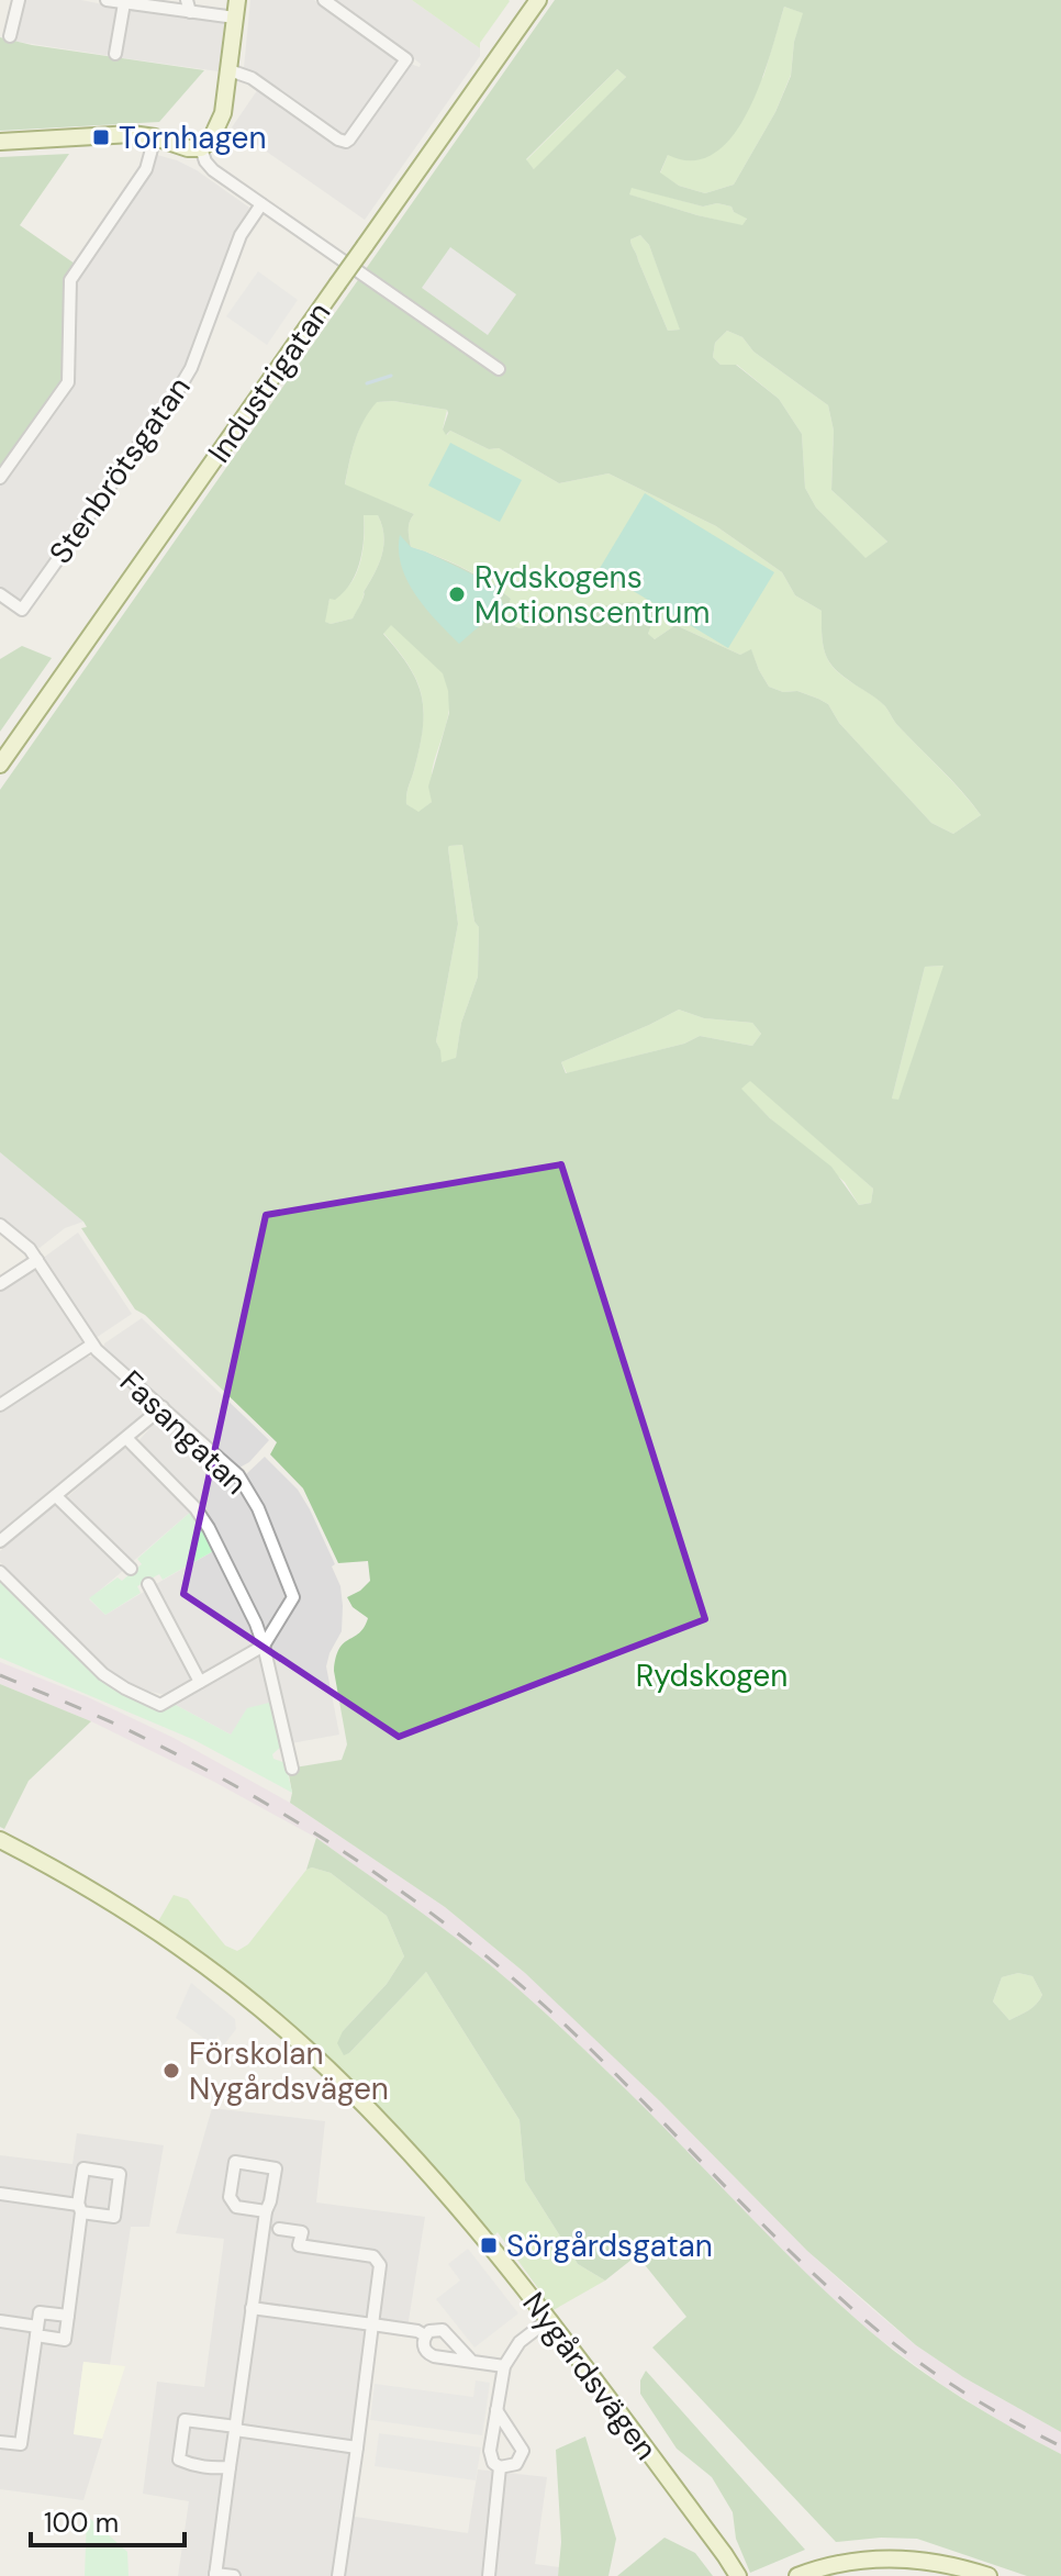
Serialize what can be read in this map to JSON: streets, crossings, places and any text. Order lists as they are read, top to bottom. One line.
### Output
{"streets":{"street":["Industrigatan","Stenbrötsgatan","Fasangatan","Nygårdsvägen"]},"parks":["Rydskogen"],"places":{"transit":["Tornhagen","Sörgårdsgatan"],"other":["Rydskogens Motionscentrum","Förskolan Nygårdsvägen"]},"scale_bar":"100 m"}
